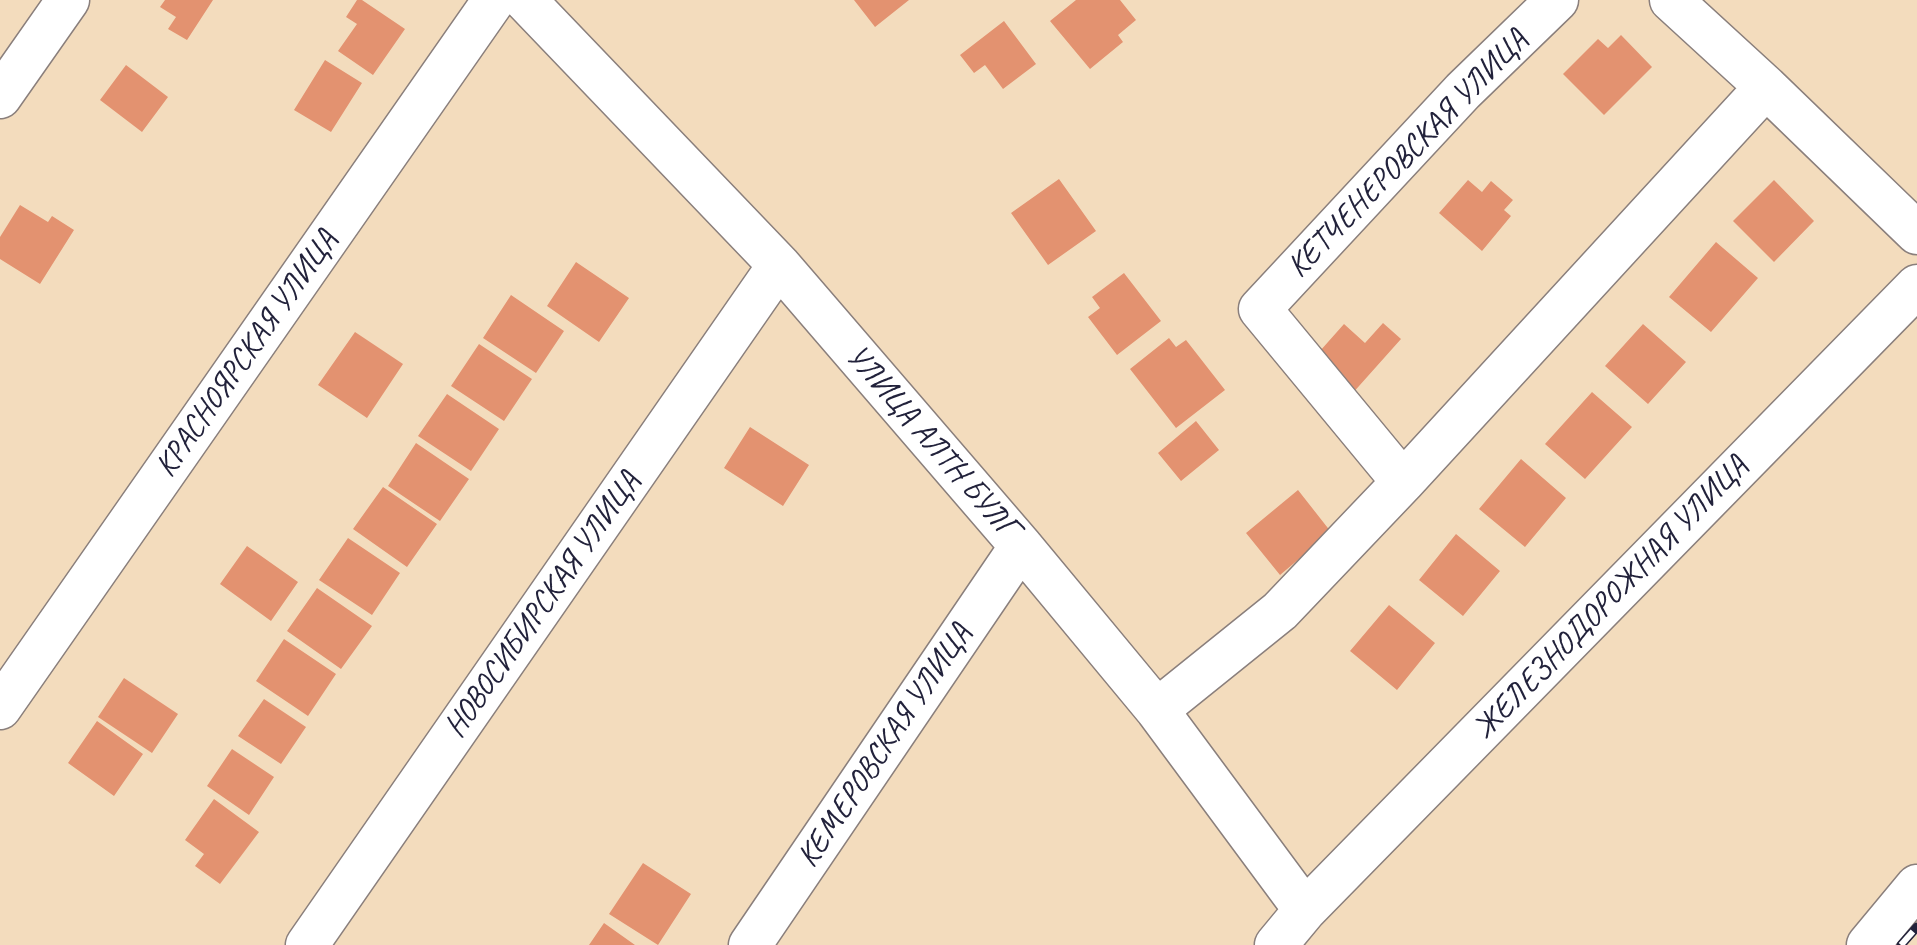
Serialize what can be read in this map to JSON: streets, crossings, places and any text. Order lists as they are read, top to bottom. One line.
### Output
{"streets":{"street":["КЕТЧЕНЕРОВСКАЯ УЛИЦА","КРАСНОЯРСКАЯ УЛИЦА","УЛИЦА АЛТН БУЛГ","ЖЕЛЕЗНОДОРОЖНАЯ УЛИЦА","НОВОСИБИРСКАЯ УЛИЦА","КЕМЕРОВСКАЯ УЛИЦА"]},"crossings":[["УЛИЦА АЛТН БУЛГ","ЖЕЛЕЗНОДОРОЖНАЯ УЛИЦА"],["УЛИЦА АЛТН БУЛГ","НОВОСИБИРСКАЯ УЛИЦА"],["УЛИЦА АЛТН БУЛГ","КЕМЕРОВСКАЯ УЛИЦА"]]}
